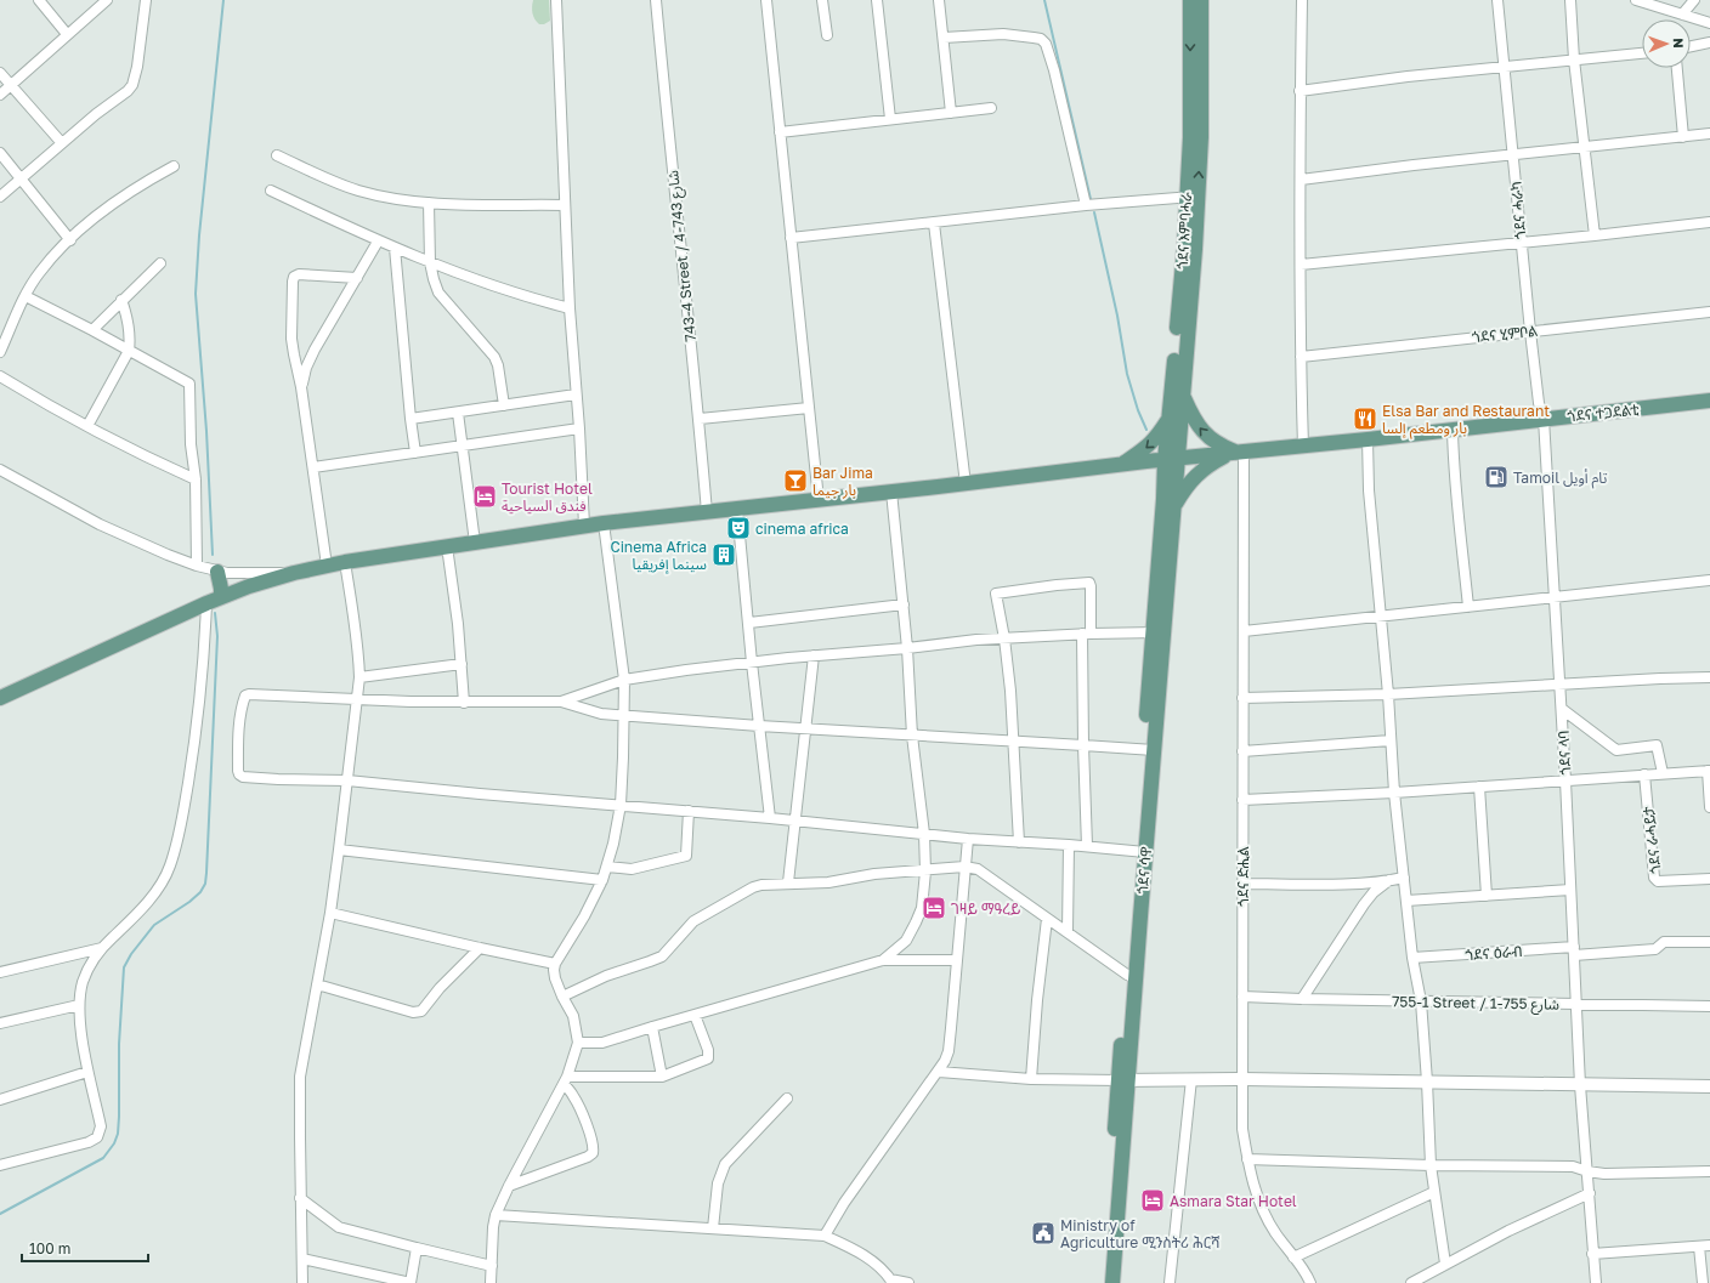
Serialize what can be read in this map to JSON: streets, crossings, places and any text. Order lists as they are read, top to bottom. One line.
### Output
{"streets":{"main road":["ጎደና እምባሓራ","ጎደና ተጋደልቲ","ጎደና ሳዋ"],"street":["ጎደና ሓራካ","743-4 Street / شارع 743-4","ጎደና ሂምቦል","ጎደና ላባ","ጎደና ራሓይታ","ጎደና ድሒል","ጎደና ዕራብ","755-1 Street / شارع 755-1"]},"crossings":[["ጎደና ሓራካ","ጎደና ሂምቦል"],["ጎደና ሓራካ","ጎደና ተጋደልቲ"],["ጎደና ሓራካ","ጎደና ላባ"],["ጎደና እምባሓራ","ጎደና ተጋደልቲ"],["ጎደና እምባሓራ","ጎደና ሳዋ"],["743-4 Street / شارع 743-4","ጎደና ተጋደልቲ"],["ጎደና ተጋደልቲ","ጎደና ላባ"],["ጎደና ተጋደልቲ","ጎደና ሳዋ"],["ጎደና ተጋደልቲ","ጎደና ድሒል"],["ጎደና ላባ","ጎደና ዕራብ"],["ጎደና ላባ","755-1 Street / شارع 755-1"],["ጎደና ድሒል","755-1 Street / شارع 755-1"]],"places":{"restaurant":["Elsa Bar and Restaurant بار ومطعم إلسا"],"fuel station":["Tamoil تام أويل"],"bar":["Bar Jima بار جيما"],"hotel":["Tourist Hotel فندق السياحية","ገዛይ ማዓረይ","Asmara Star Hotel"],"theatre":["cinema africa"],"building":["Cinema Africa سينما إفريقيا"],"public building":["Ministry of Agriculture ሚንስትሪ ሕርሻ"]},"scale_bar":"100 m","north":"right"}
